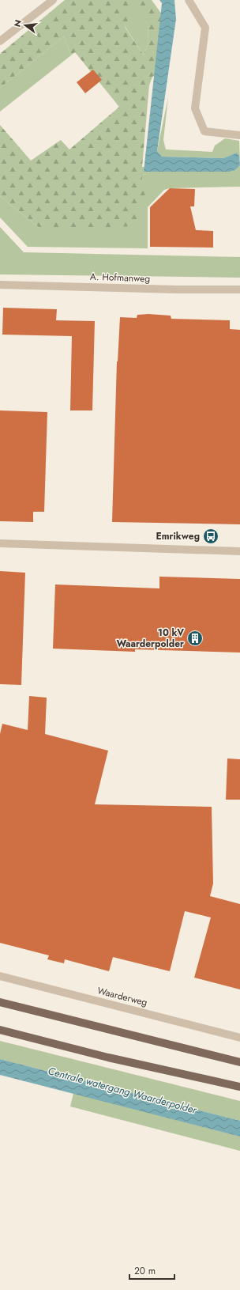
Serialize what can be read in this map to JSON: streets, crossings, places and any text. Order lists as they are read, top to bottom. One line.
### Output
{"streets":{"street":["A. Hofmanweg","Waarderweg"]},"water":["Centrale watergang Waarderpolder"],"places":{"bus stop":["Emrikweg"],"building":["10 kV Waarderpolder"]},"scale_bar":"20 m","north":"left"}
